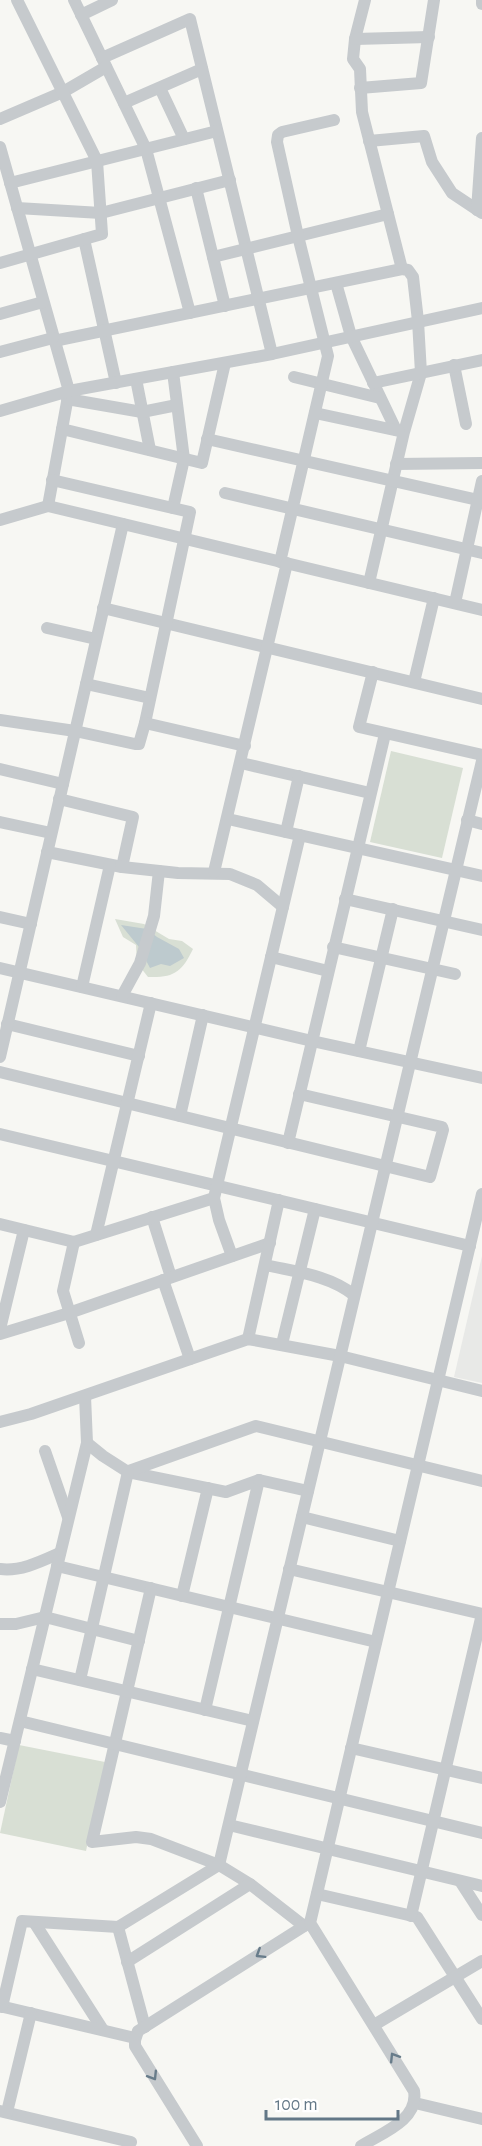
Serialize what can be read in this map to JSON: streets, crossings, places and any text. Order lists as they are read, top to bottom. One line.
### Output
{"scale_bar":"100 m"}
